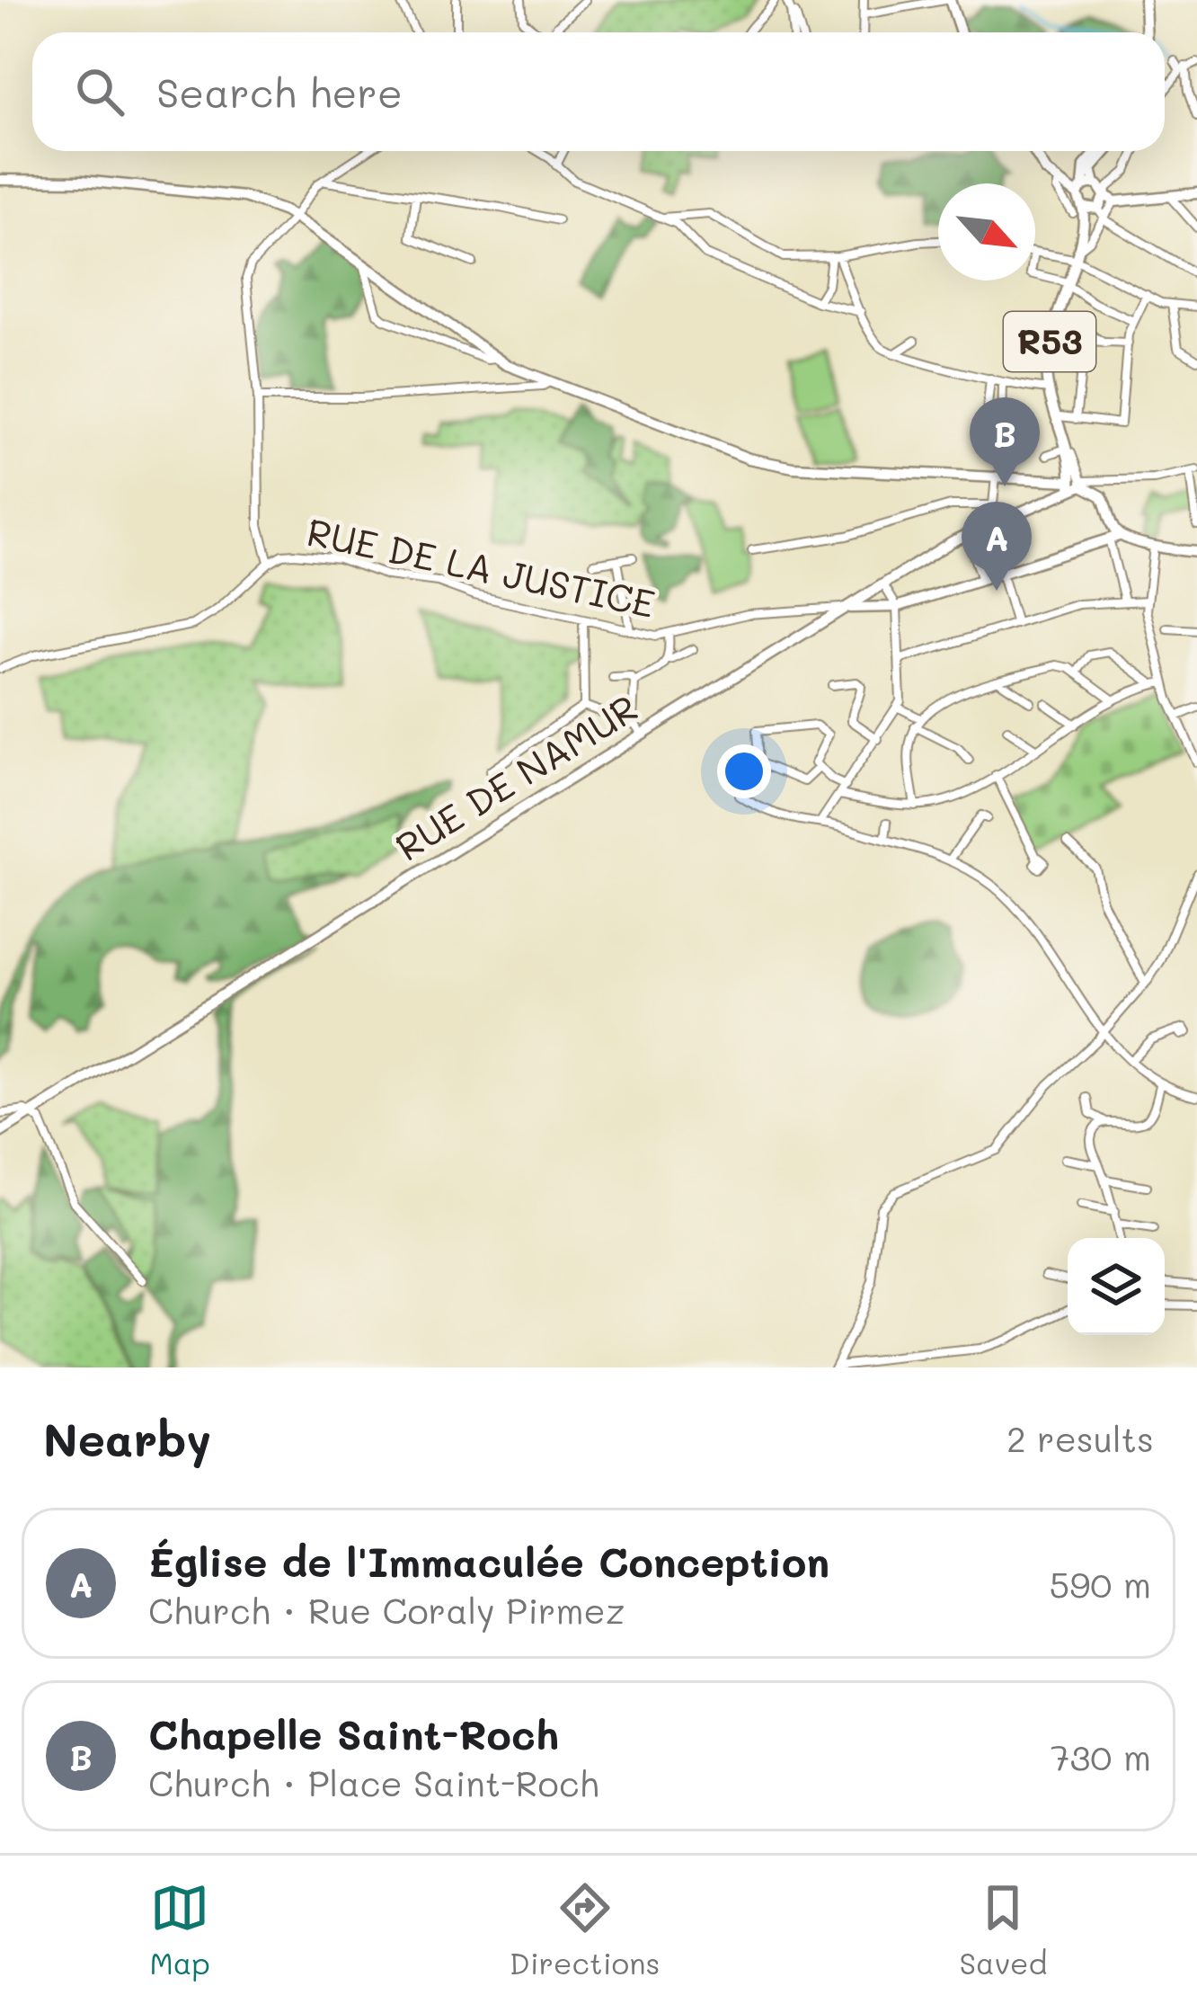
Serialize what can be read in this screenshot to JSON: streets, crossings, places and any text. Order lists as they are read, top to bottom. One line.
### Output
{"streets":{"main road":["R53","RUE DE NAMUR"],"street":["RUE DE LA JUSTICE"]},"crossings":[["R53","RUE DE NAMUR"],["RUE DE LA JUSTICE","RUE DE NAMUR"]],"north":"bottom right","page":{"search":"Search here","pins":["B","A"],"heading":["Nearby","2 results"],"list":[{"mark":"A","name":"Église de l'Immaculée Conception","note":"Church · Rue Coraly Pirmez","value":"590 m"},{"mark":"B","name":"Chapelle Saint-Roch","note":"Church · Place Saint-Roch","value":"730 m"}],"nav":["Map","Directions","Saved"]}}
